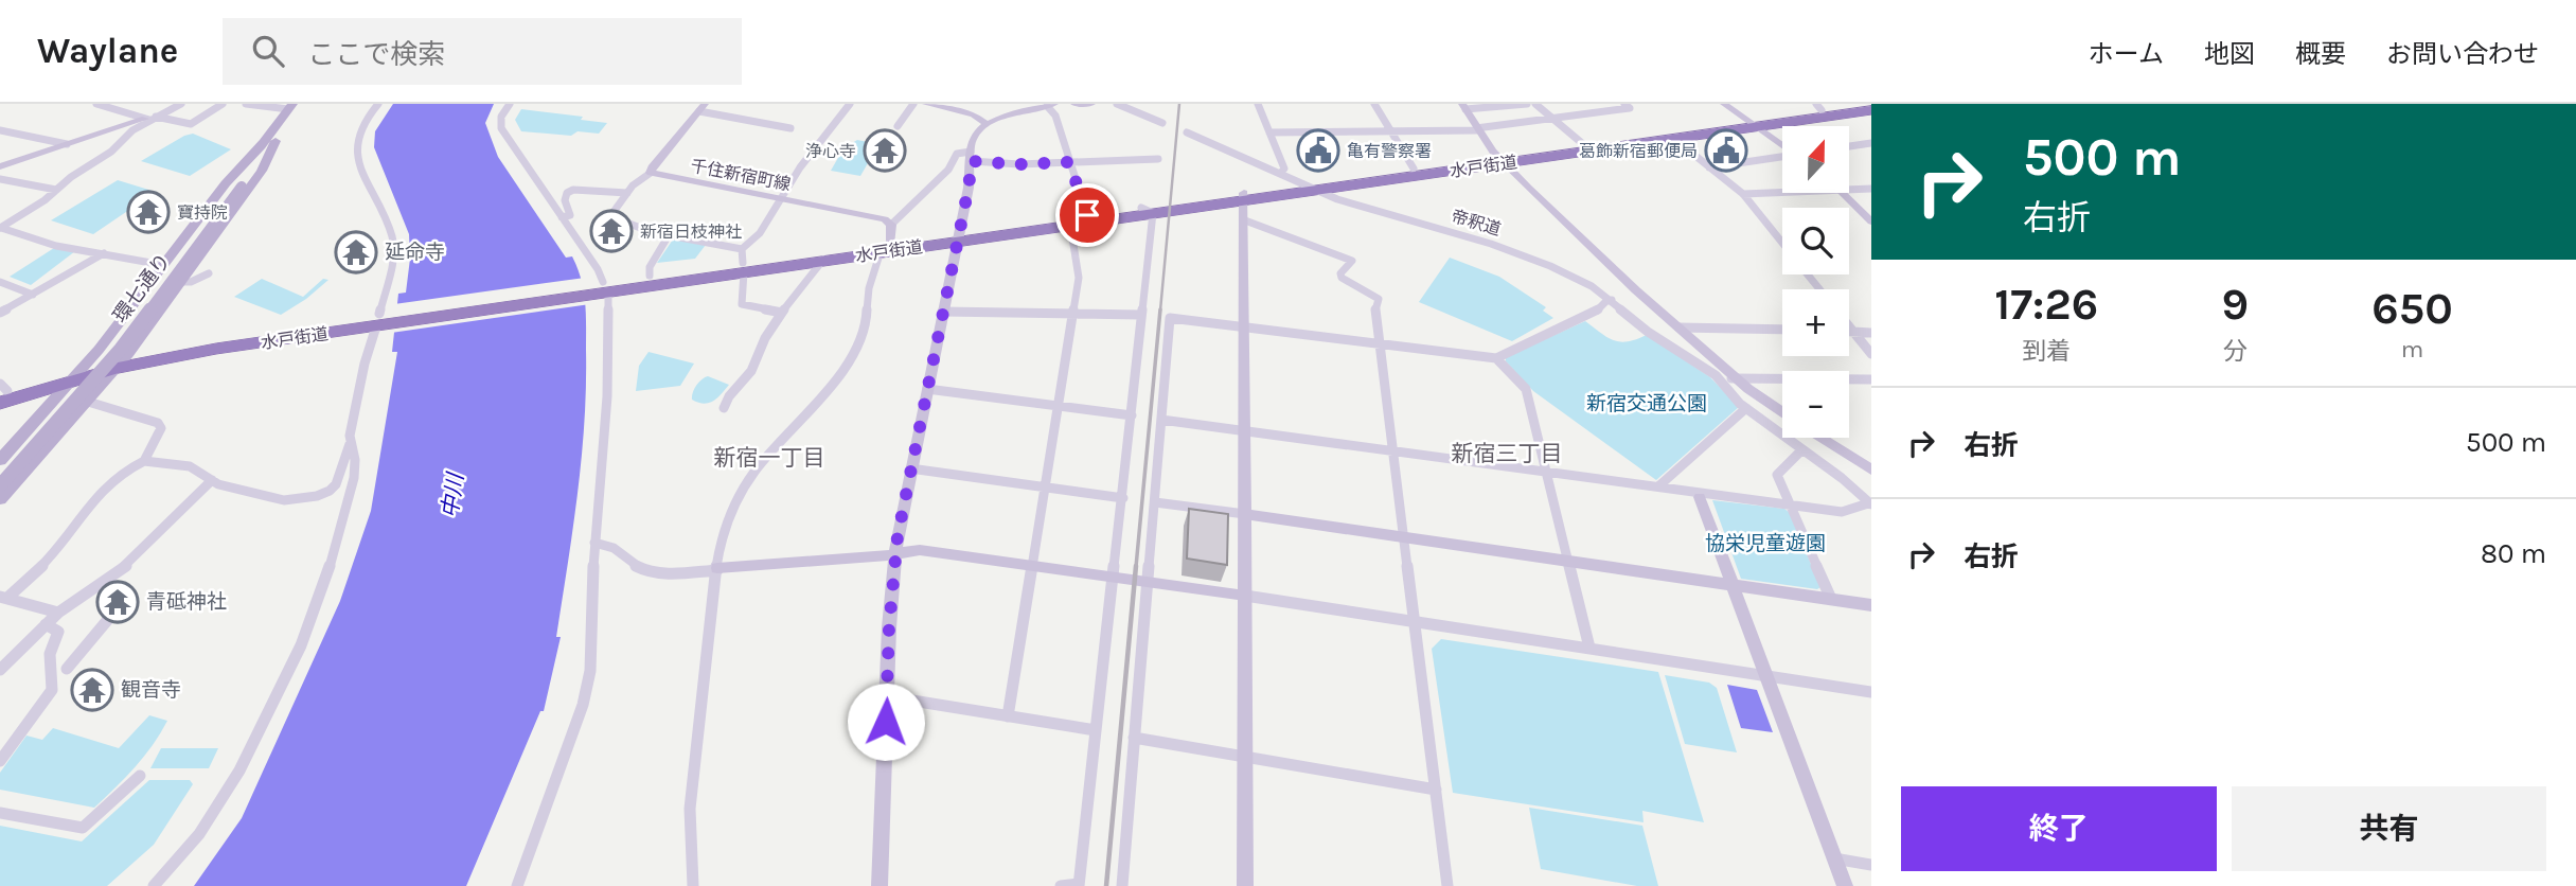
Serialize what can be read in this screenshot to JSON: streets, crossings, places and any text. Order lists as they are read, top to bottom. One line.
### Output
{"streets":{"highway":["水戸街道"],"main road":["千住新宿町線","環七通り"],"street":["帝釈道"]},"crossings":[["水戸街道","帝釈道"]],"districts":["新宿三丁目","新宿一丁目"],"water":["中川"],"parks":["新宿交通公園","協栄児童遊園"],"places":{"temple":["浄心寺","寶持院","新宿日枝神社","延命寺","青砥神社","観音寺"],"public building":["亀有警察署","葛飾新宿郵便局"]},"north":"top","page":{"header":"Waylane","search":"ここで検索","nav":["ホーム","地図","概要","お問い合わせ"],"turn":["500 m","右折"],"map_buttons":["+","−"],"eta":["17:26","到着","9","分","650","m"],"list":[{"name":"右折","value":"500 m"},{"name":"右折","value":"80 m"}],"buttons":["終了","共有"]}}
